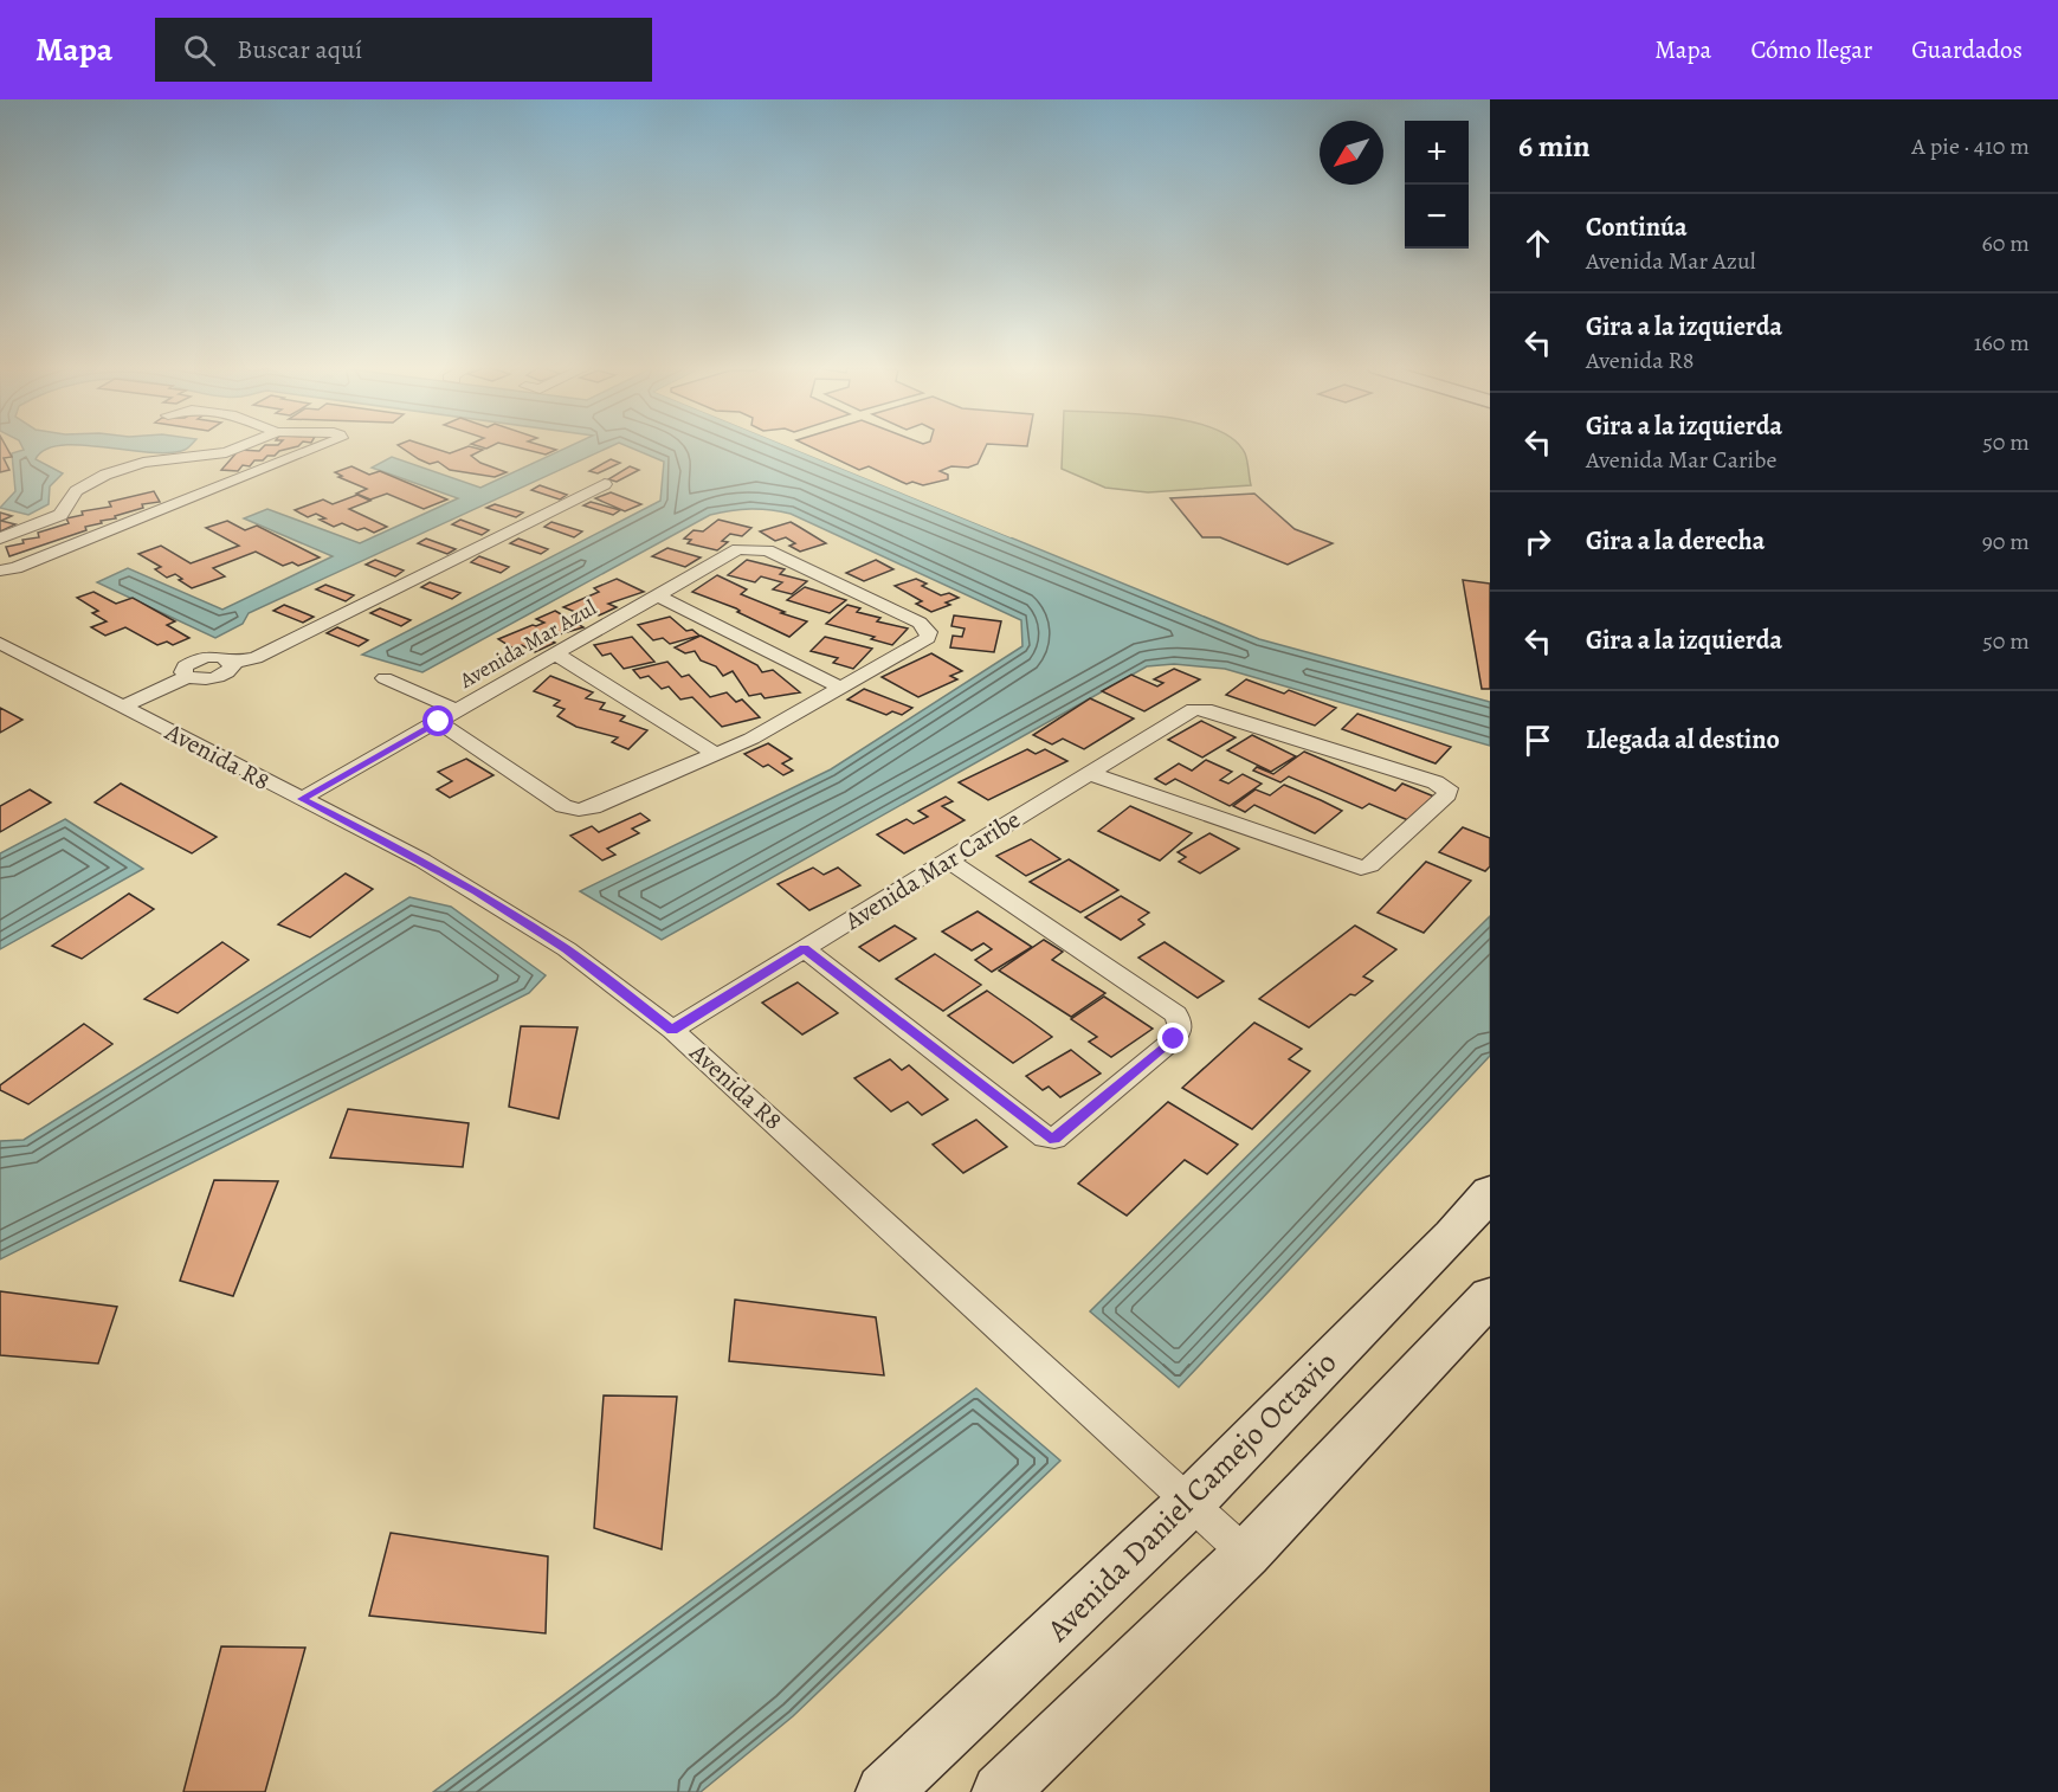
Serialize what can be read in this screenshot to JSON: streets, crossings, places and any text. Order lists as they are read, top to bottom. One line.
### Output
{"streets":{"street":["Avenida Mar Azul","Avenida R8","Avenida Mar Caribe","Avenida Daniel Camejo Octavio"]},"crossings":[["Avenida Mar Azul","Avenida R8"],["Avenida R8","Avenida Mar Caribe"],["Avenida R8","Avenida Daniel Camejo Octavio"]],"north":"bottom left","page":{"header":"Mapa","search":"Buscar aquí","nav":["Mapa","Cómo llegar","Guardados"],"heading":["6 min","A pie · 410 m"],"map_buttons":["+","−"],"list":[["Continúa","Avenida Mar Azul","60 m"],["Gira a la izquierda","Avenida R8","160 m"],["Gira a la izquierda","Avenida Mar Caribe","50 m"],["Gira a la derecha","90 m"],["Gira a la izquierda","50 m"],"Llegada al destino"]}}
